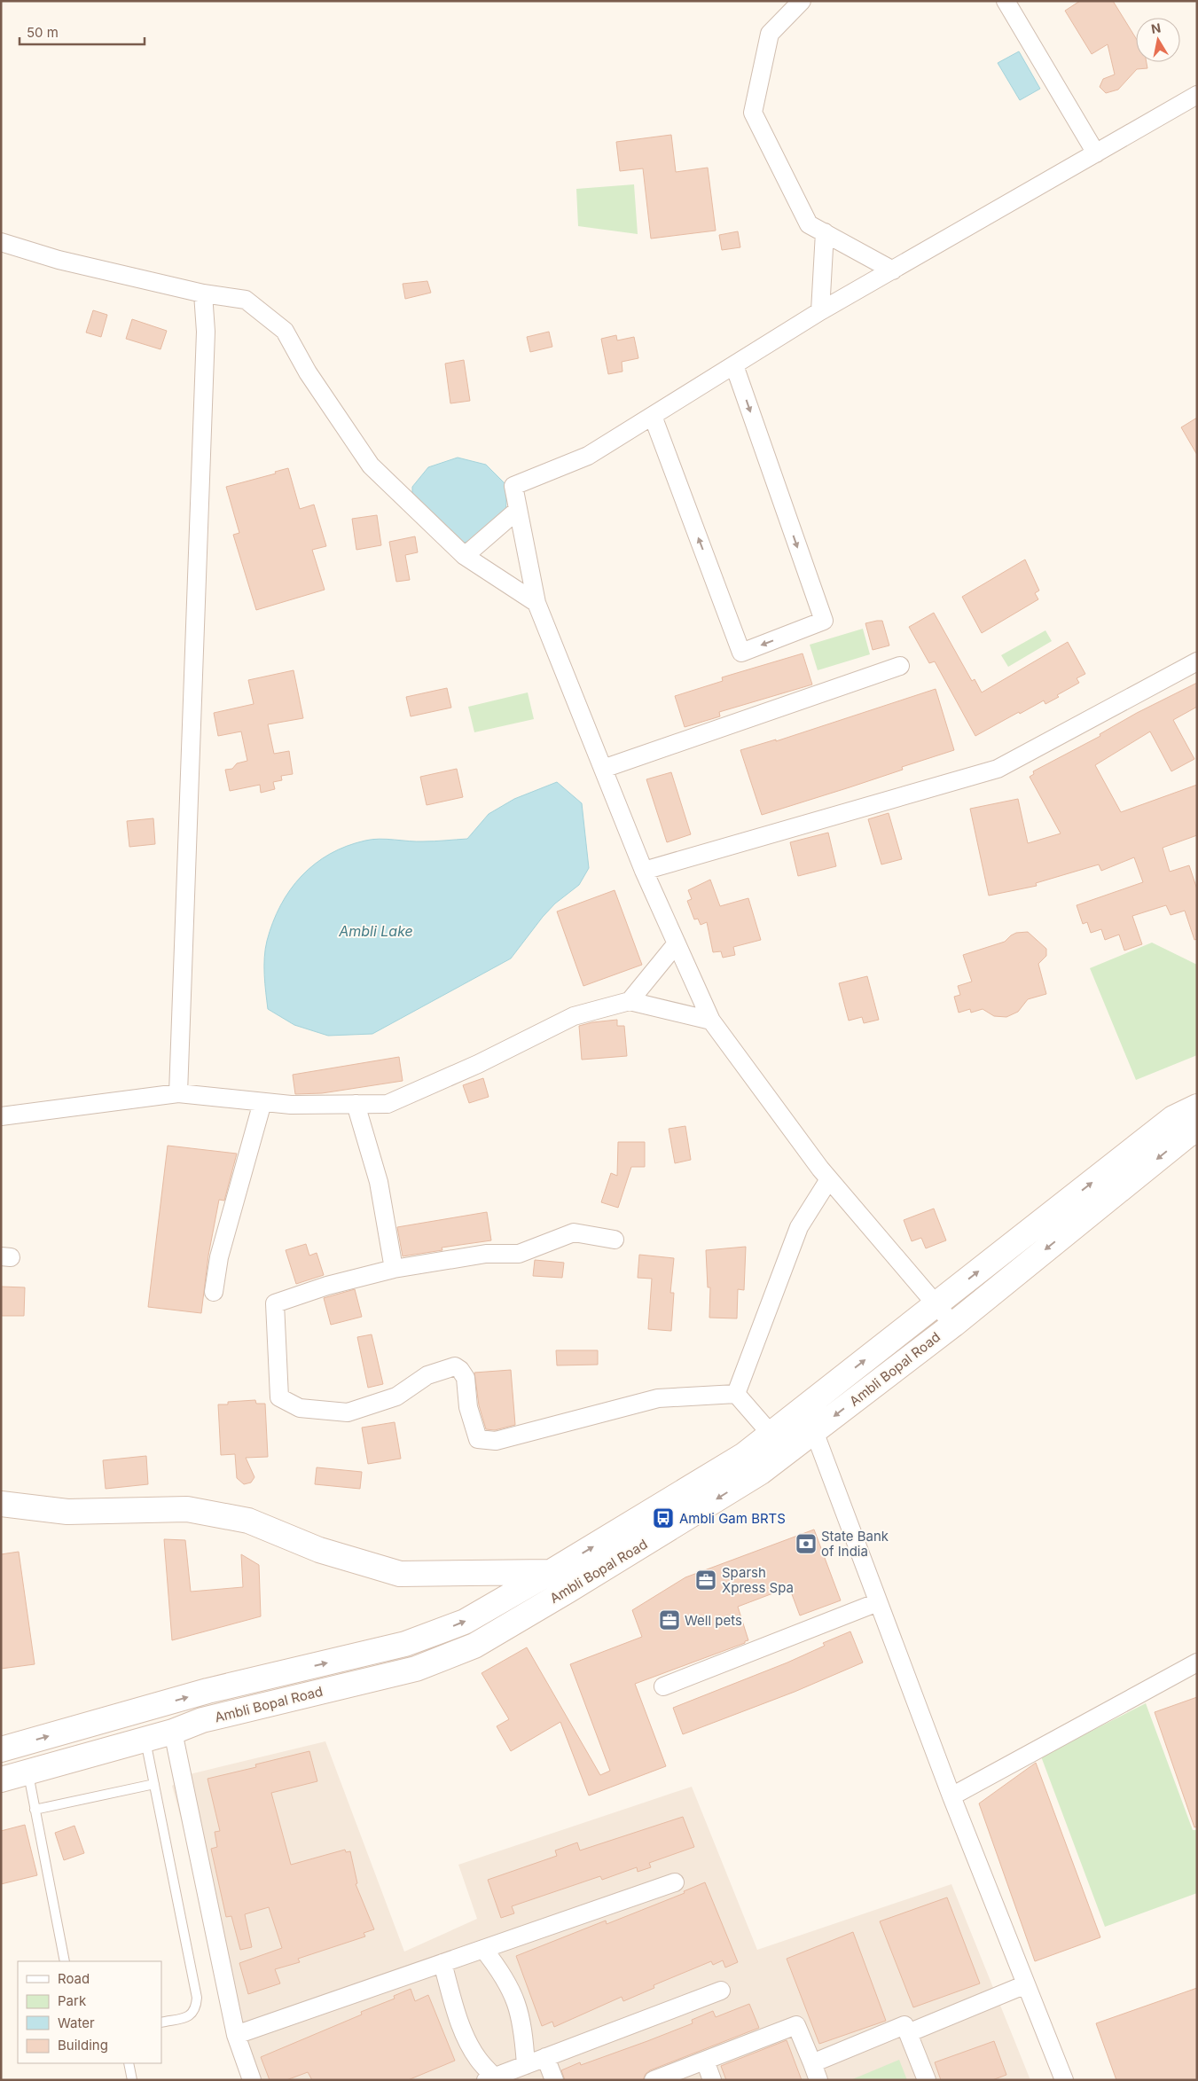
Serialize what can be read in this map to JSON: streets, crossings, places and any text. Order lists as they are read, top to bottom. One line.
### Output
{"streets":{"street":["Ambli Bopal Road"]},"water":["Ambli Lake"],"places":{"bus stop":["Ambli Gam BRTS"],"bank":["State Bank of India"],"office":["Sparsh Xpress Spa","Well pets"]},"legend":["Road","Park","Water","Building"],"scale_bar":"50 m","north":"top"}
